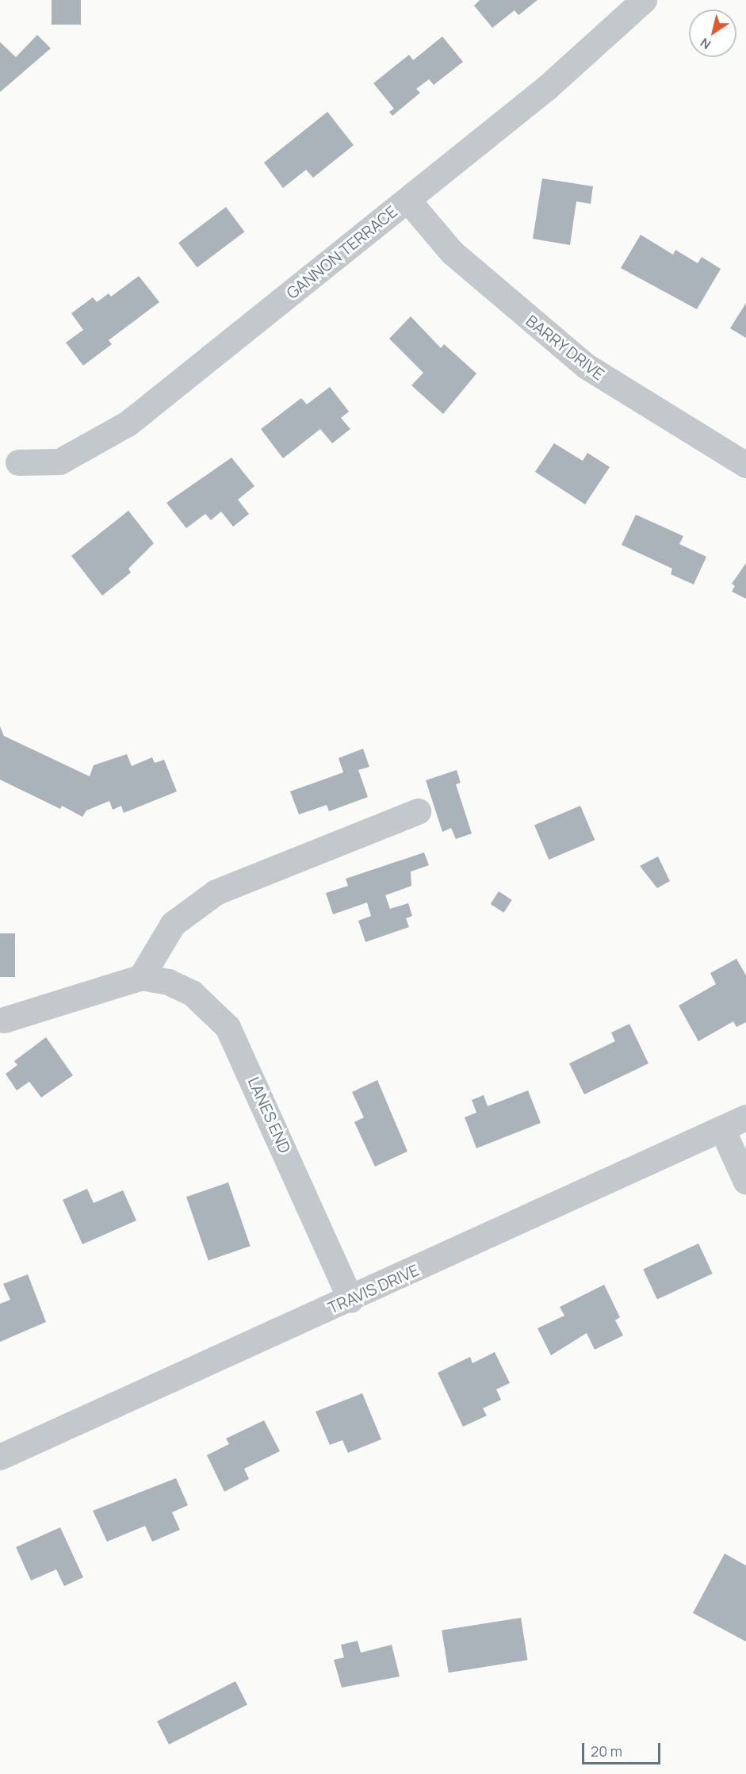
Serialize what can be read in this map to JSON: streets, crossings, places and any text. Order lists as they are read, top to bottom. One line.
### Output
{"streets":{"street":["GANNON TERRACE","BARRY DRIVE","LANES END","TRAVIS DRIVE"]},"crossings":[["GANNON TERRACE","BARRY DRIVE"],["LANES END","TRAVIS DRIVE"]],"scale_bar":"20 m","north":"bottom left"}
